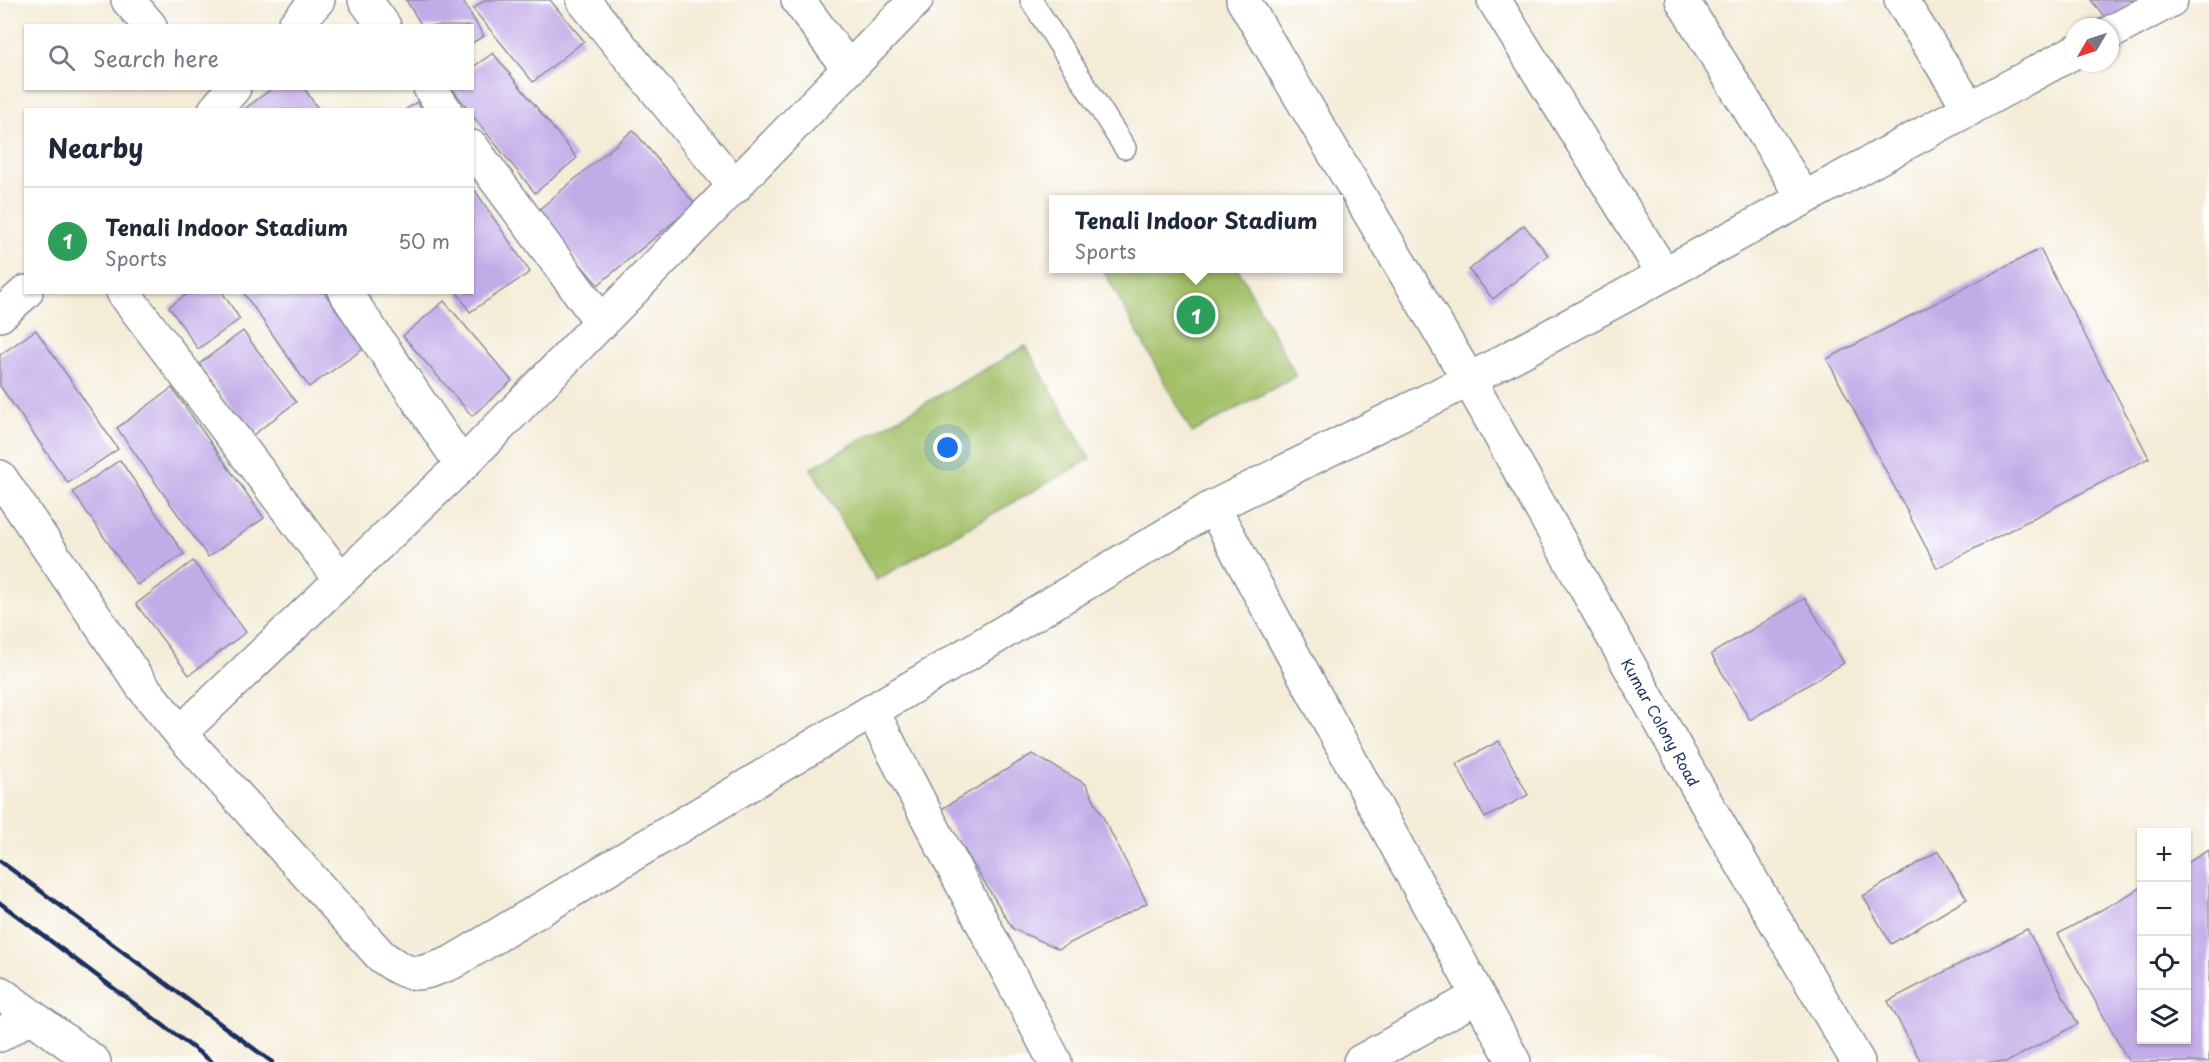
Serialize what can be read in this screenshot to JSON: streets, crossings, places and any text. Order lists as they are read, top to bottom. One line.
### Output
{"streets":{"street":["Kumar Colony Road"]},"north":"bottom left","page":{"search":"Search here","heading":"Nearby","list":[{"mark":"1","name":"Tenali Indoor Stadium","note":"Sports","value":"50 m"}],"popup":["Tenali Indoor Stadium","Sports"],"pins":"1","map_buttons":["+","−"]}}
